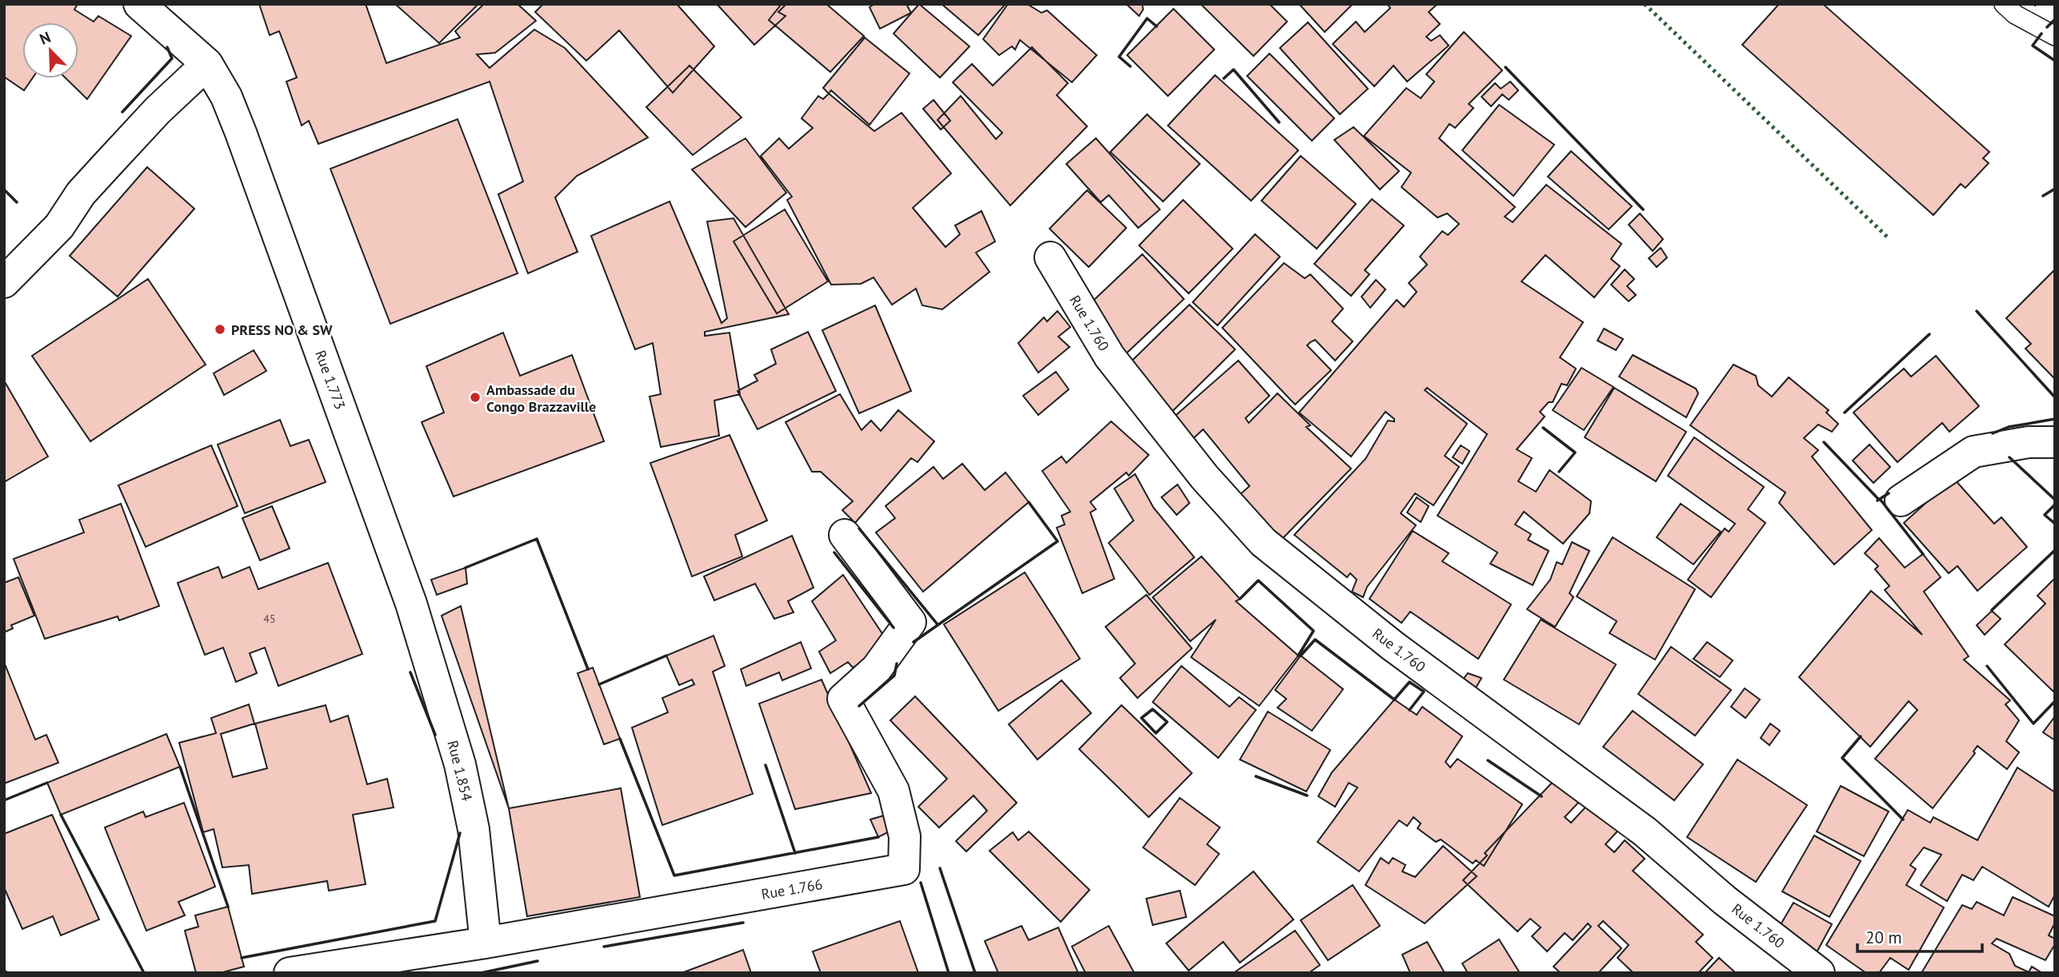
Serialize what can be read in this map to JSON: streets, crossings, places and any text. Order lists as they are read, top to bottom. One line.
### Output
{"streets":{"street":["Rue 1.760","Rue 1.773","Rue 1.854","Rue 1.766"]},"crossings":[["Rue 1.773","Rue 1.854"],["Rue 1.854","Rue 1.766"]],"places":["PRESS NO & SW","Ambassade du Congo Brazzaville"],"house_numbers":["45"],"scale_bar":"20 m","north":"top left"}
